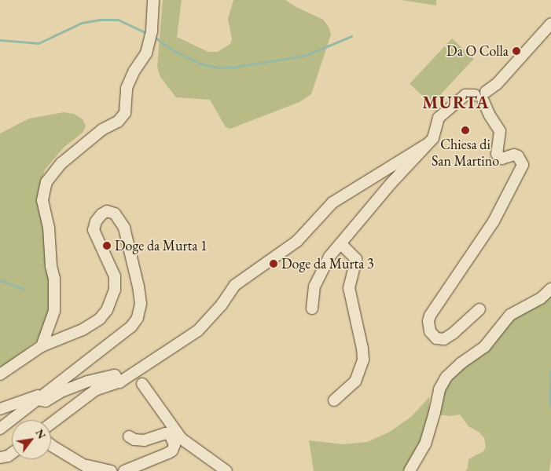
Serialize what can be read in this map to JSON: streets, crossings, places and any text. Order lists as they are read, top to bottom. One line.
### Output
{"districts":["MURTA"],"places":["Da O Colla","Chiesa di San Martino","Doge da Murta 1","Doge da Murta 3"],"north":"top right"}
